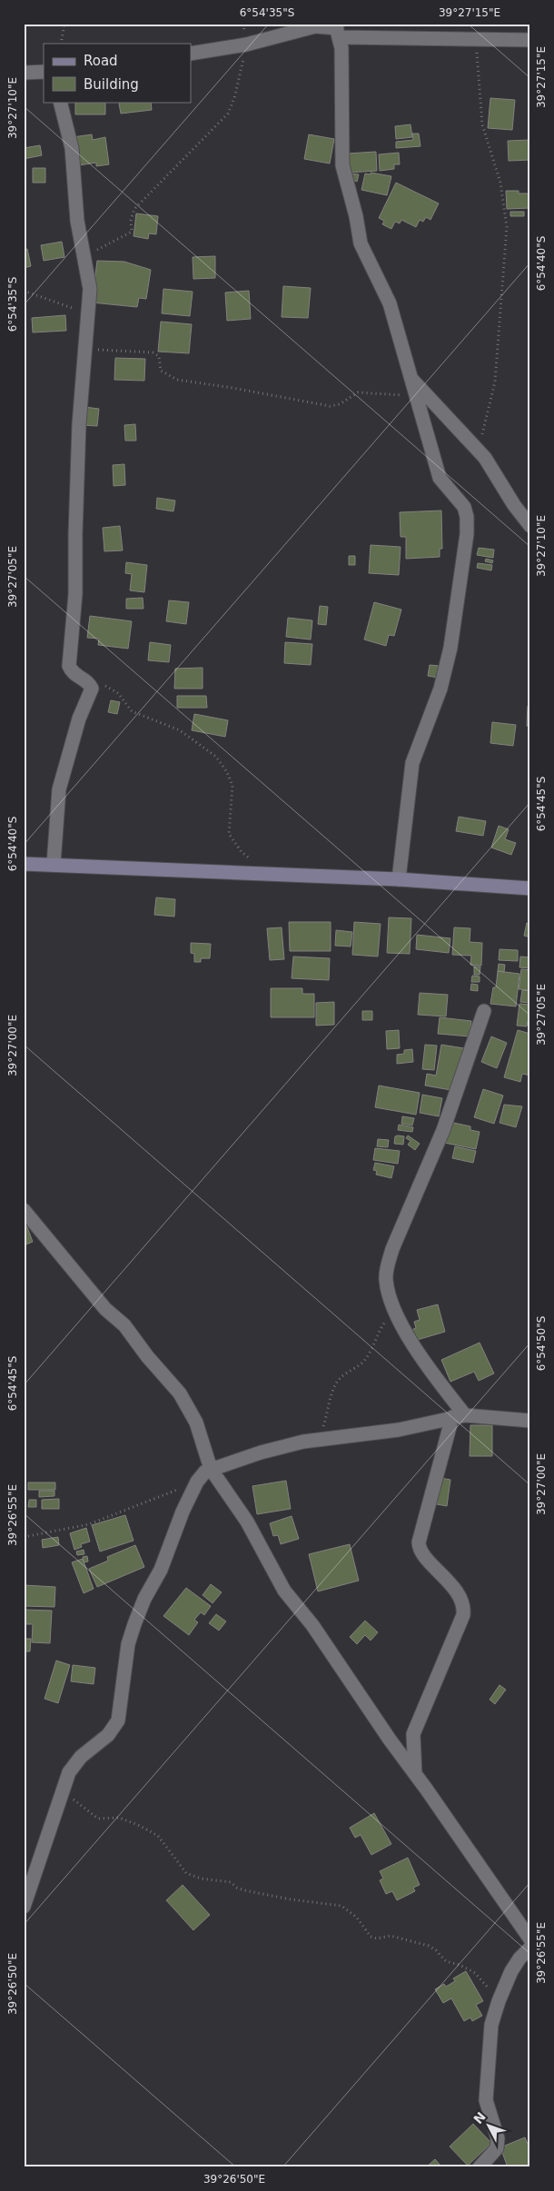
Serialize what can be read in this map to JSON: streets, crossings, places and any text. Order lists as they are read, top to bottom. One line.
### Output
{"legend":["Road","Building"],"north":"top left","coordinates":["6°54'35\"S","39°27'15\"E","39°27'10\"E","6°54'40\"S","39°27'05\"E","6°54'45\"S","39°27'00\"E","6°54'50\"S","39°26'55\"E","39°26'50\"E"]}
